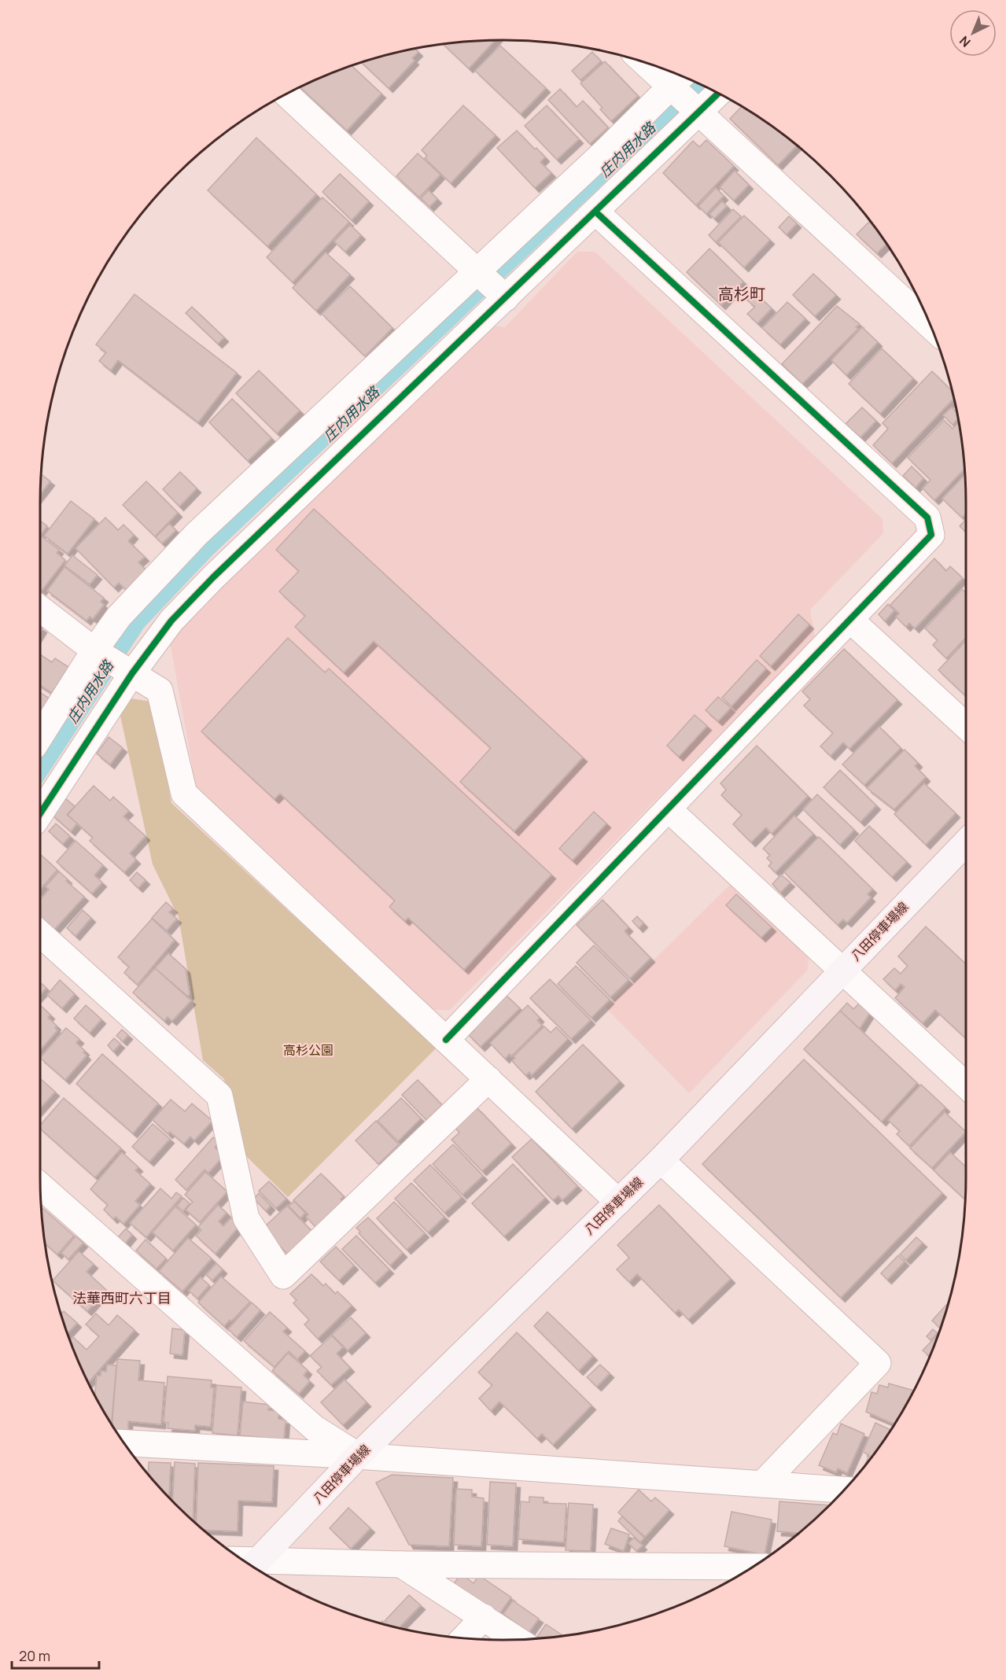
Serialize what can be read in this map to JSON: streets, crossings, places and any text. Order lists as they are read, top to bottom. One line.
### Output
{"streets":{"main road":["八田停車場線"]},"districts":["高杉町","法華西町六丁目"],"water":["庄内用水路"],"parks":["高杉公園"],"scale_bar":"20 m","north":"bottom left"}
